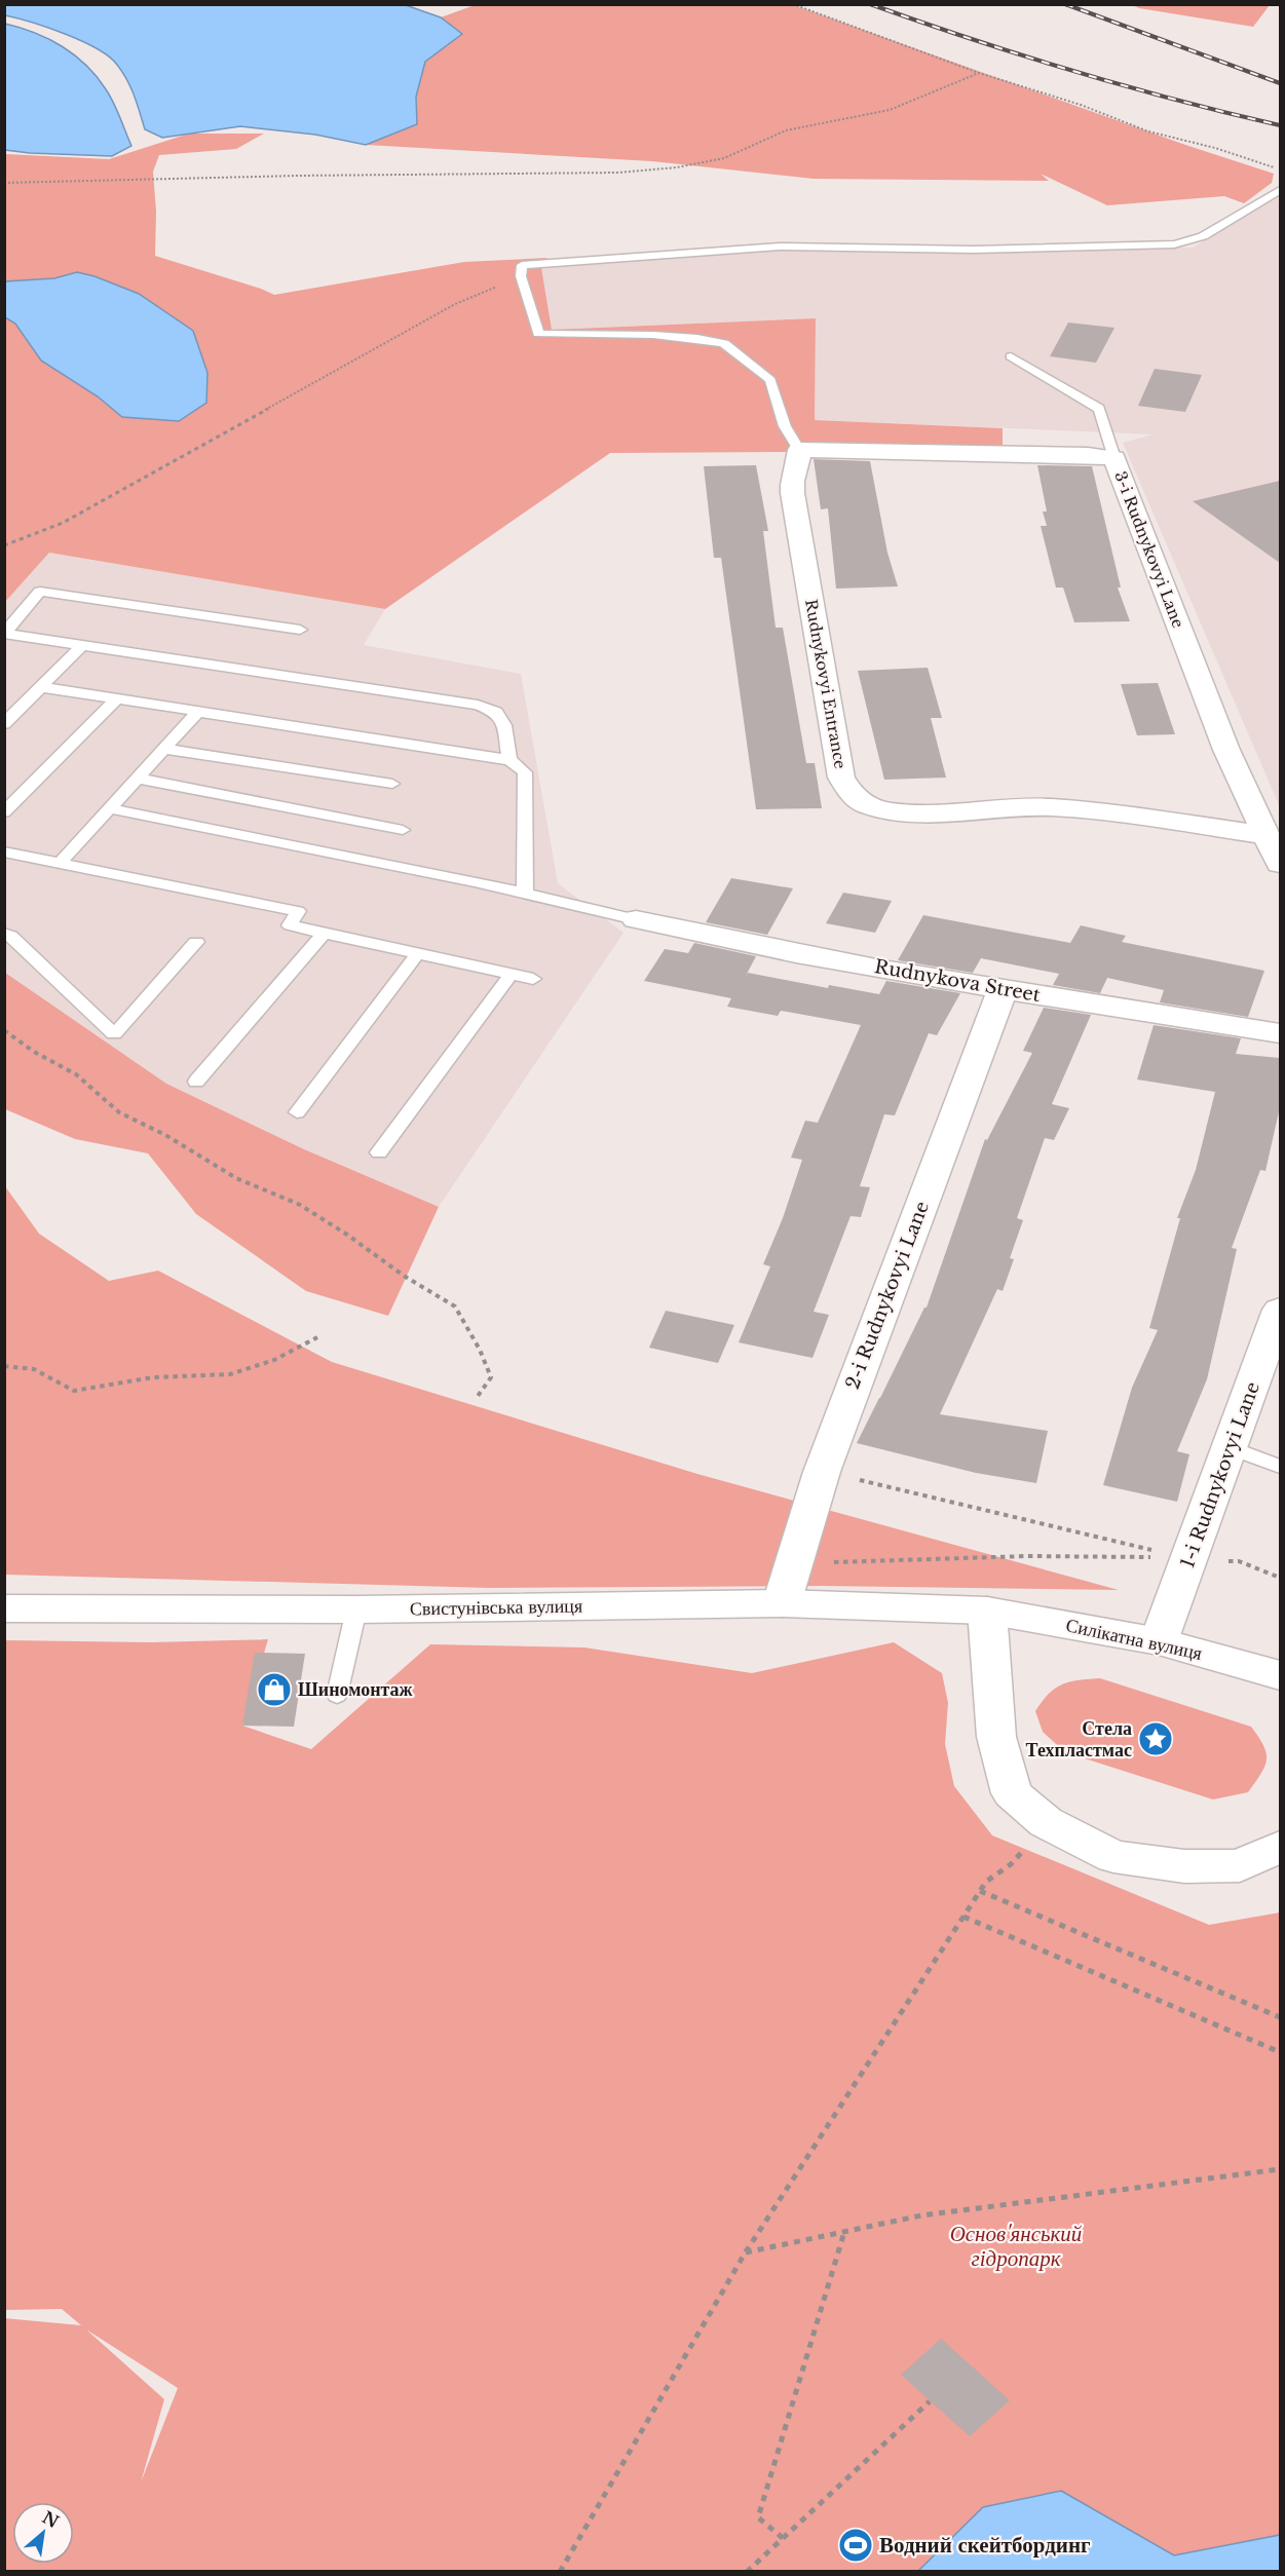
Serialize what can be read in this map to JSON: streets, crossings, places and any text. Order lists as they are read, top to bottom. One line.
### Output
{"streets":{"street":["3-i Rudnykovyi Lane","Rudnykovyi Entrance","Rudnykova Street","2-i Rudnykovyi Lane","1-i Rudnykovyi Lane","Свистунівська вулиця","Силікатна вулиця"]},"crossings":[["3-i Rudnykovyi Lane","Rudnykovyi Entrance"],["Rudnykova Street","2-i Rudnykovyi Lane"],["2-i Rudnykovyi Lane","Свистунівська вулиця"],["1-i Rudnykovyi Lane","Силікатна вулиця"],["Свистунівська вулиця","Силікатна вулиця"]],"parks":["Основ'янський гідропарк"],"places":{"shop":["Шиномонтаж"],"place":["Стела Техпластмас"],"sports":["Водний скейтбординг"]},"north":"top right"}
